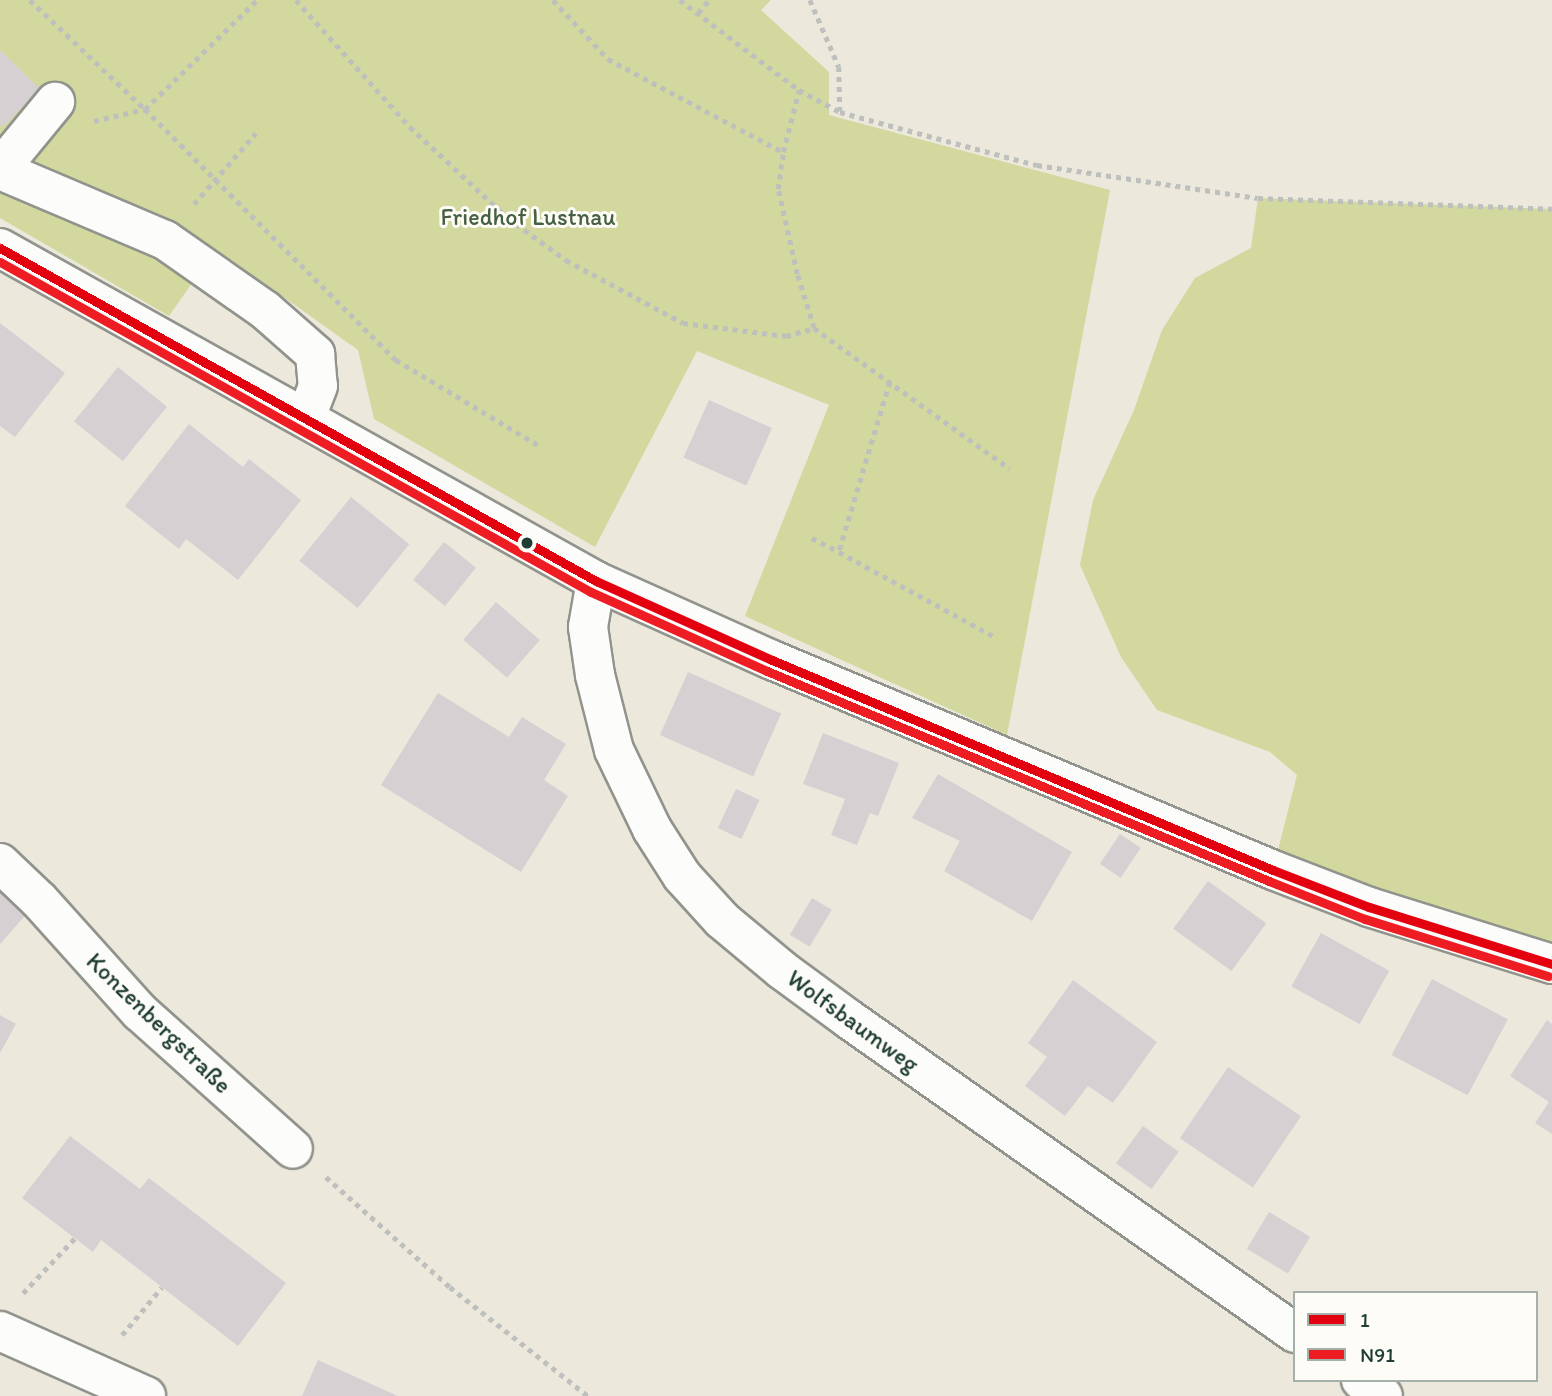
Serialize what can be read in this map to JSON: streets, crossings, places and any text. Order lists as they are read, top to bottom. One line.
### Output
{"streets":{"street":["Wolfsbaumweg","Konzenbergstraße"]},"parks":["Friedhof Lustnau"],"lines":["transit line 1","transit line N91"],"legend":["1","N91"]}
